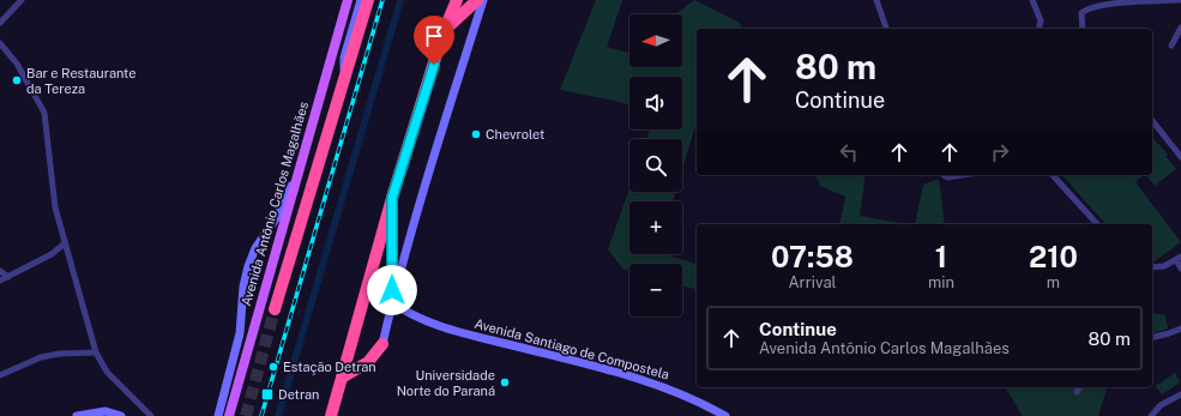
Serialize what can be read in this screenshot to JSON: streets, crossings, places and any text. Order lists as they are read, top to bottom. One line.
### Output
{"streets":{"main road":["Avenida Antônio Carlos Magalhães","Avenida Santiago de Compostela"]},"places":{"other":["Bar e Restaurante da Tereza","Chevrolet","Estação Detran","Universidade Norte do Paraná"],"transit":["Detran"]},"north":"left","page":{"map_buttons":["+","−"],"turn":["80 m","Continue"],"eta":["07:58","Arrival","1","min","210","m"],"list":[{"name":"Continue","note":"Avenida Antônio Carlos Magalhães","value":"80 m"}]}}
